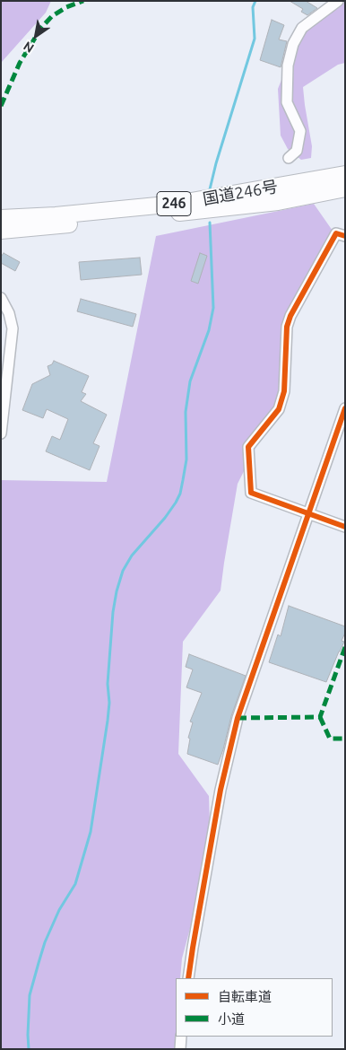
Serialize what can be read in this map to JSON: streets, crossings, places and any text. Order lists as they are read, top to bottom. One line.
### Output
{"streets":{"highway":["国道246号","246"]},"legend":["自転車道","小道"],"north":"bottom left"}
